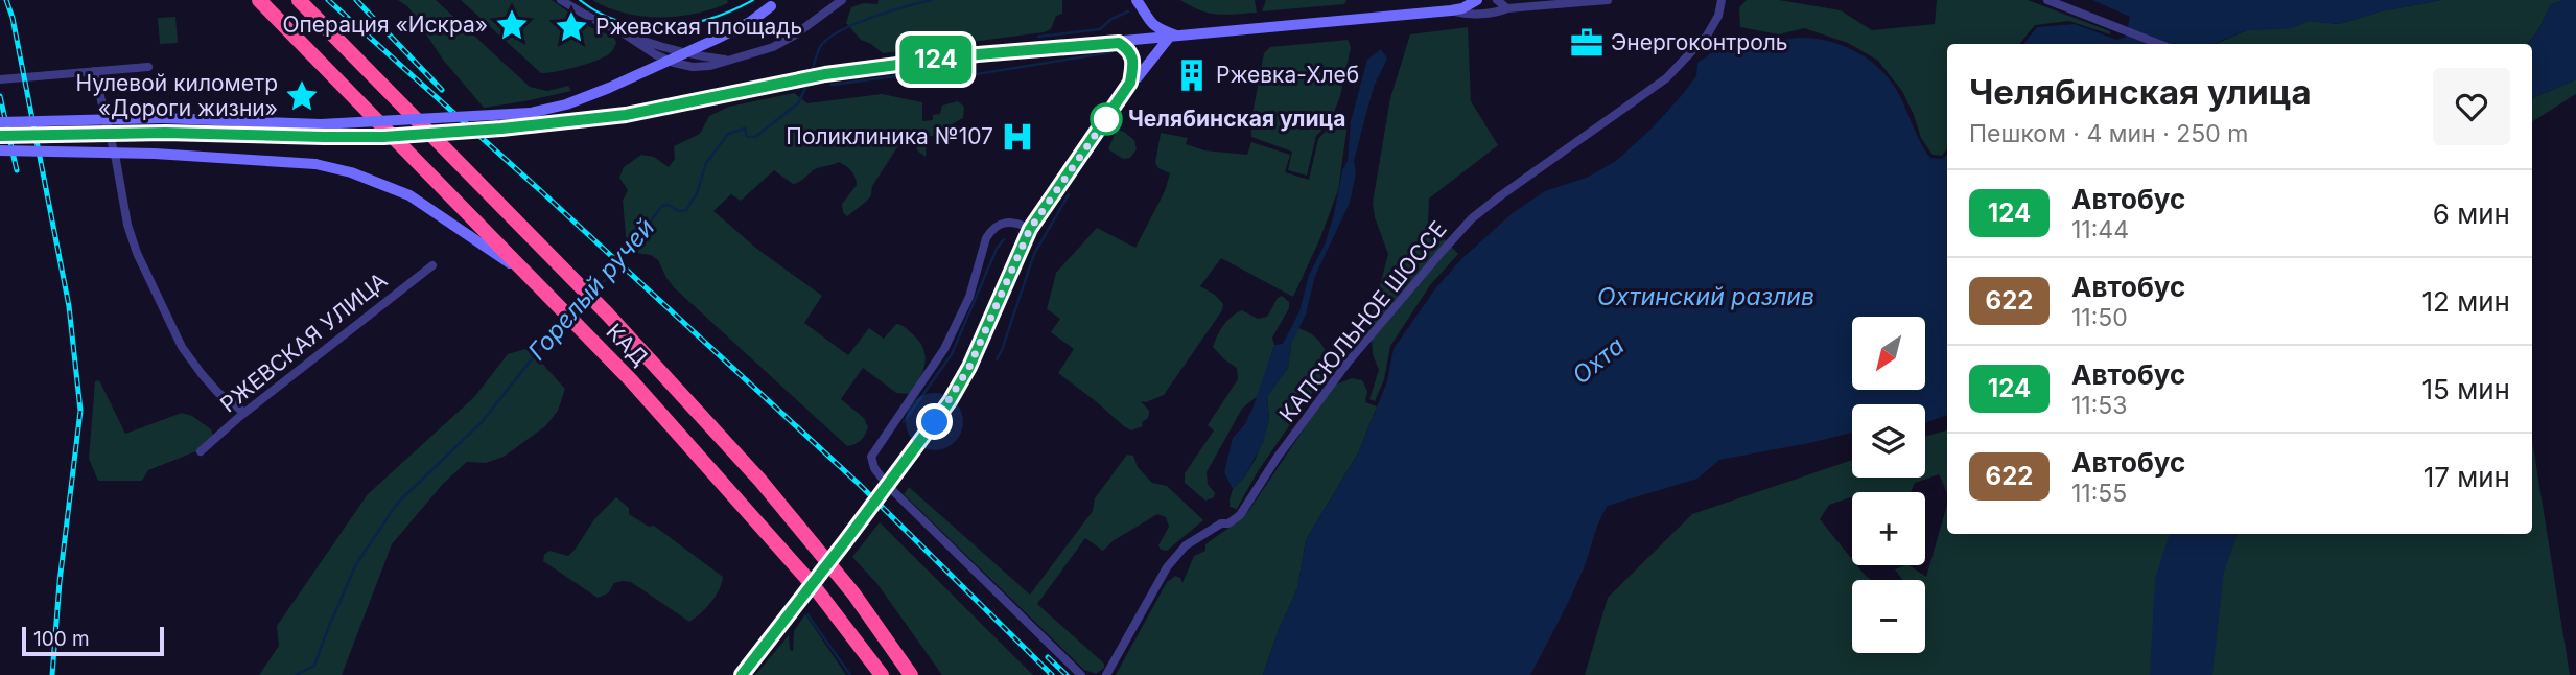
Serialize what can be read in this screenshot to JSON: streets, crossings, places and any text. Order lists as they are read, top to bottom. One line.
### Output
{"streets":{"highway":["КАД"],"street":["КАПСЮЛЬНОЕ ШОССЕ","РЖЕВСКАЯ УЛИЦА"]},"water":["Горелый ручей","Охтинский разлив","Охта"],"places":{"place":["Операция «Искра»","Ржевская площадь","Нулевой километр «Дороги жизни»"],"office":["Энергоконтроль"],"building":["Ржевка-Хлеб"],"other":["Челябинская улица"],"hospital":["Поликлиника №107"]},"lines":["bus line 124"],"scale_bar":"100 m","north":"bottom left","page":{"on_map":"124","heading":["Челябинская улица","Пешком · 4 мин · 250 m"],"list":[{"mark":"124","name":"Автобус","note":"11:44","value":"6 мин"},{"mark":"622","name":"Автобус","note":"11:50","value":"12 мин"},{"mark":"124","name":"Автобус","note":"11:53","value":"15 мин"},{"mark":"622","name":"Автобус","note":"11:55","value":"17 мин"}],"map_buttons":["+","−"],"scale":"100 m"}}
